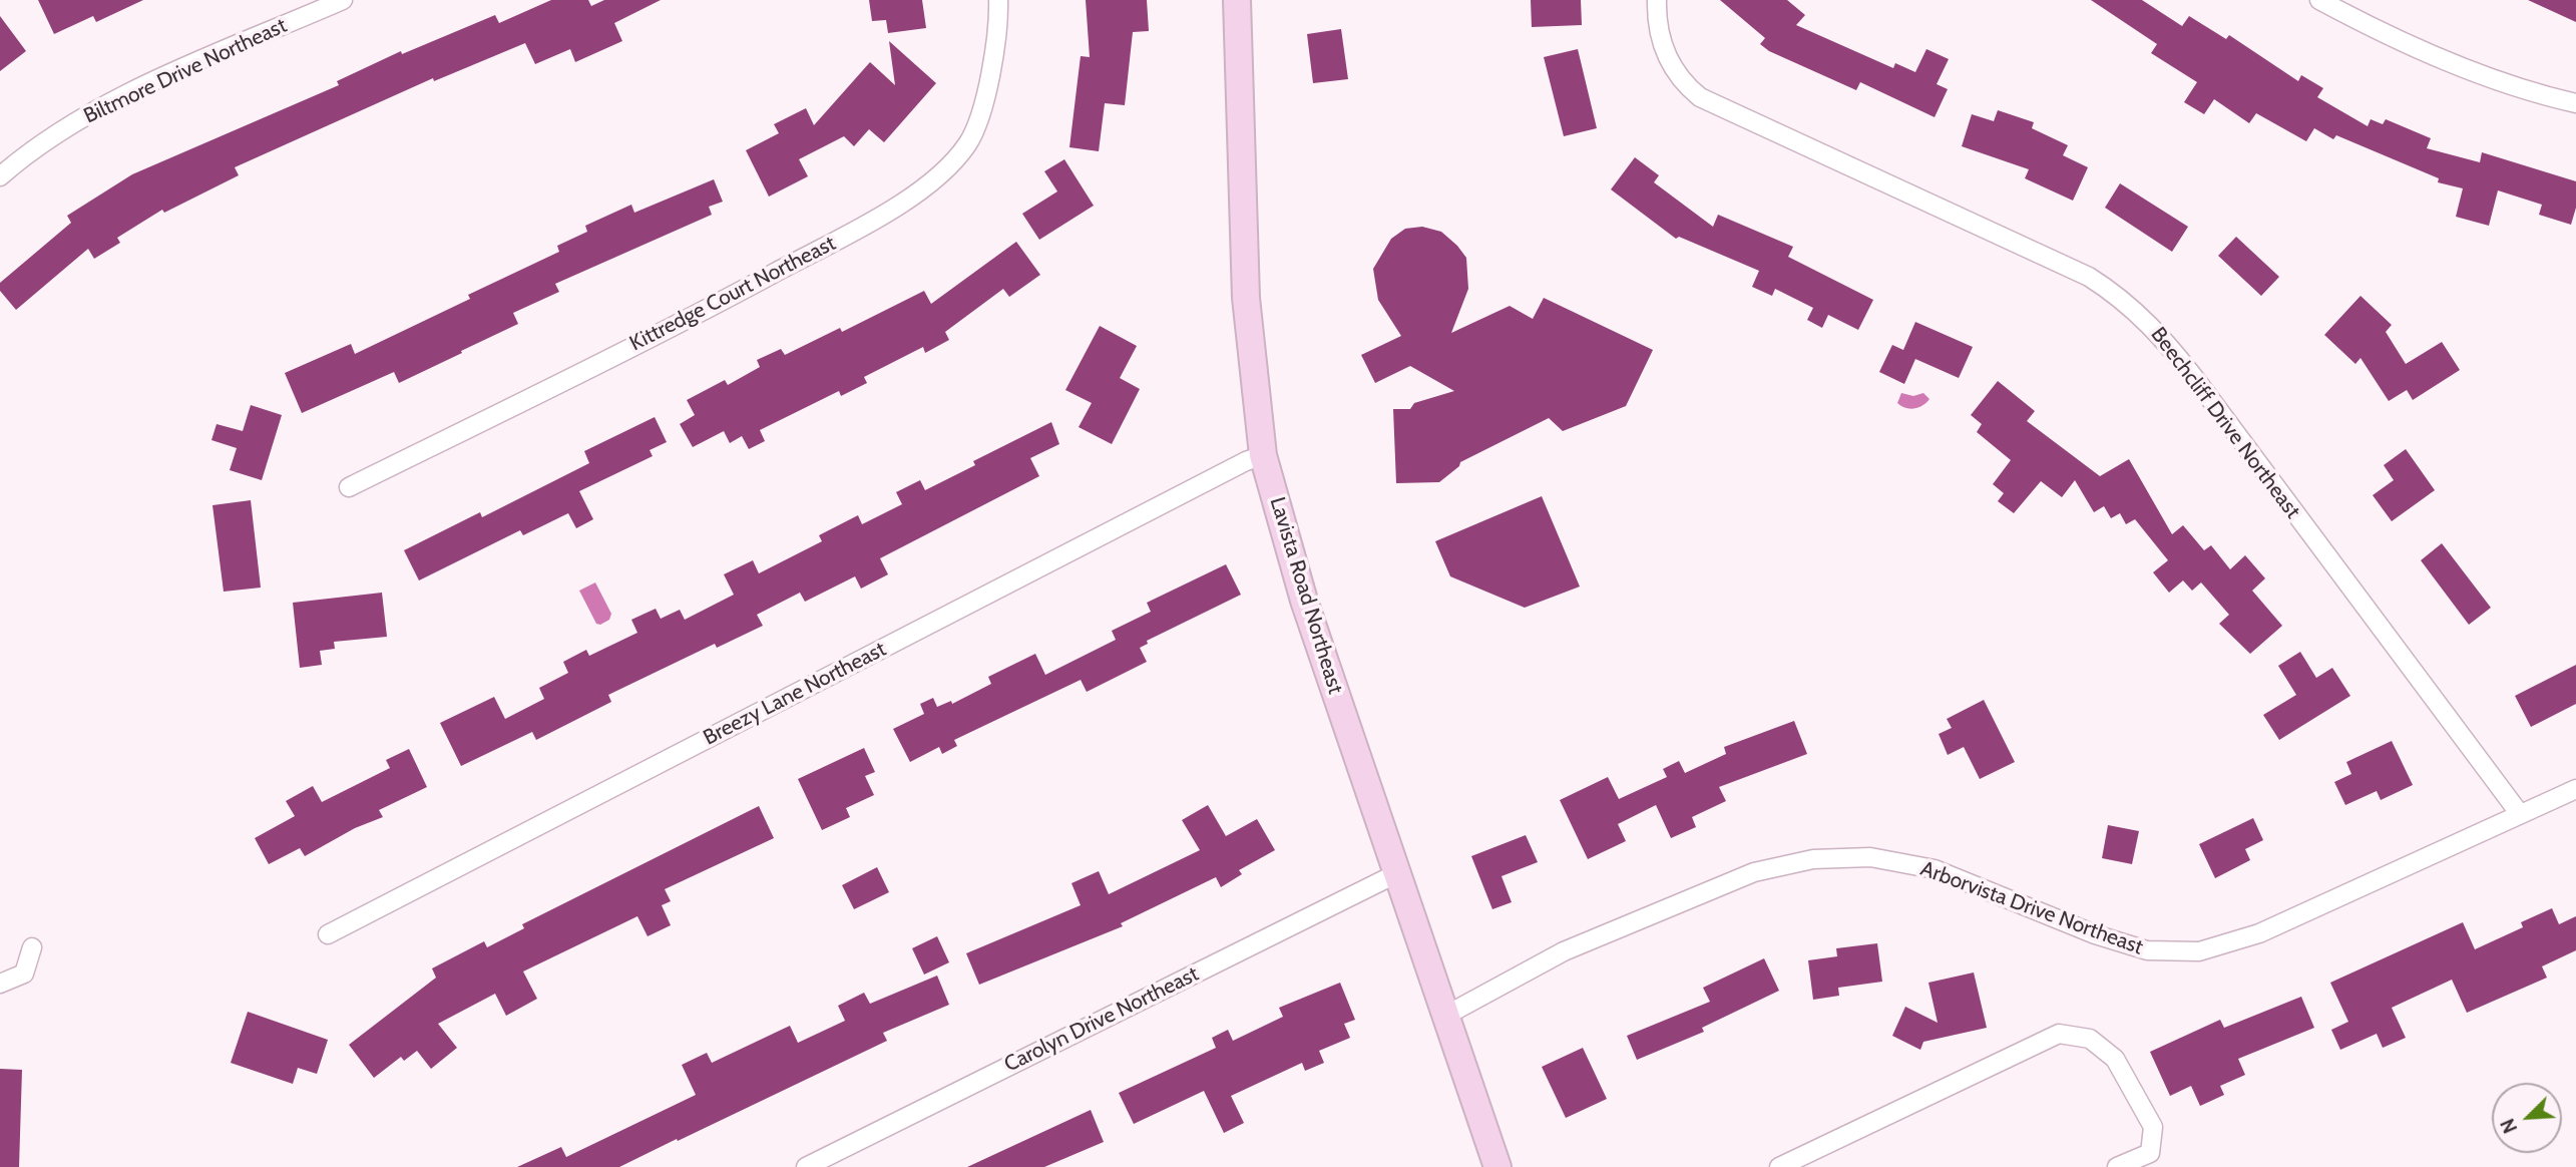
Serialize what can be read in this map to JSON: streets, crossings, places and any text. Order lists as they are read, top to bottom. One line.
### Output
{"streets":{"main road":["Lavista Road Northeast"],"street":["Biltmore Drive Northeast","Kittredge Court Northeast","Beechcliff Drive Northeast","Breezy Lane Northeast","Arborvista Drive Northeast","Carolyn Drive Northeast"]},"crossings":[["Beechcliff Drive Northeast","Arborvista Drive Northeast"],["Lavista Road Northeast","Breezy Lane Northeast"],["Lavista Road Northeast","Arborvista Drive Northeast"],["Lavista Road Northeast","Carolyn Drive Northeast"]],"north":"bottom left"}
